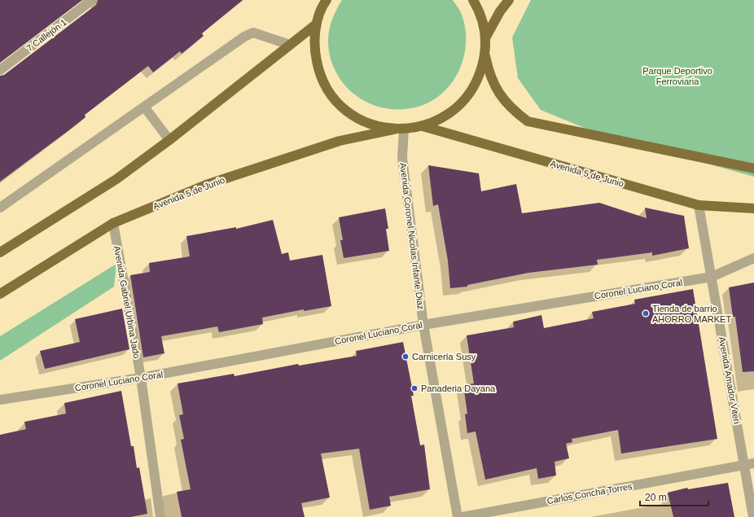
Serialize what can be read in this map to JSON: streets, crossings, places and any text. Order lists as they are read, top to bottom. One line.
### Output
{"streets":{"main road":["Avenida 5 de Junio"],"street":["7 Callejón 1","Avenida Coronel Nicolas Infante Diaz","Coronel Luciano Coral","Avenida Gabriel Urbina Jado","Avenida Amador Viteri","Carlos Concha Torres"]},"crossings":[["Avenida 5 de Junio","Avenida Gabriel Urbina Jado"],["Avenida 5 de Junio","Avenida Amador Viteri"],["Avenida Coronel Nicolas Infante Diaz","Coronel Luciano Coral"],["Coronel Luciano Coral","Avenida Gabriel Urbina Jado"],["Coronel Luciano Coral","Avenida Amador Viteri"],["Avenida Amador Viteri","Carlos Concha Torres"]],"parks":["Parque Deportivo Ferroviaria"],"places":["Tienda de barrio AHORRO MARKET","Carnicería Susy","Panaderia Dayana"],"scale_bar":"20 m"}
